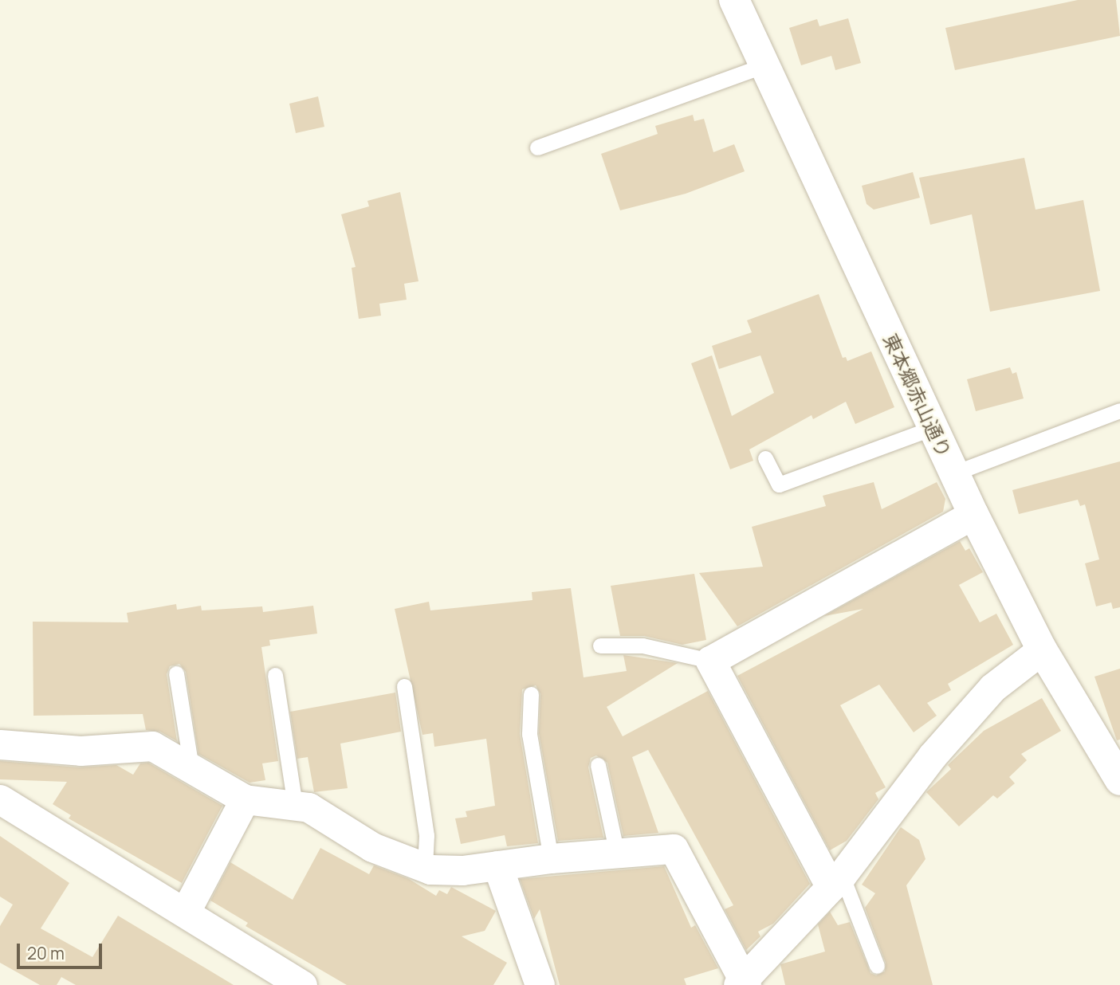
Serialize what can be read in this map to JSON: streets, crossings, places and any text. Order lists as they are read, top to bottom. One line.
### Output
{"streets":{"street":["東本郷赤山通り"]},"scale_bar":"20 m"}
